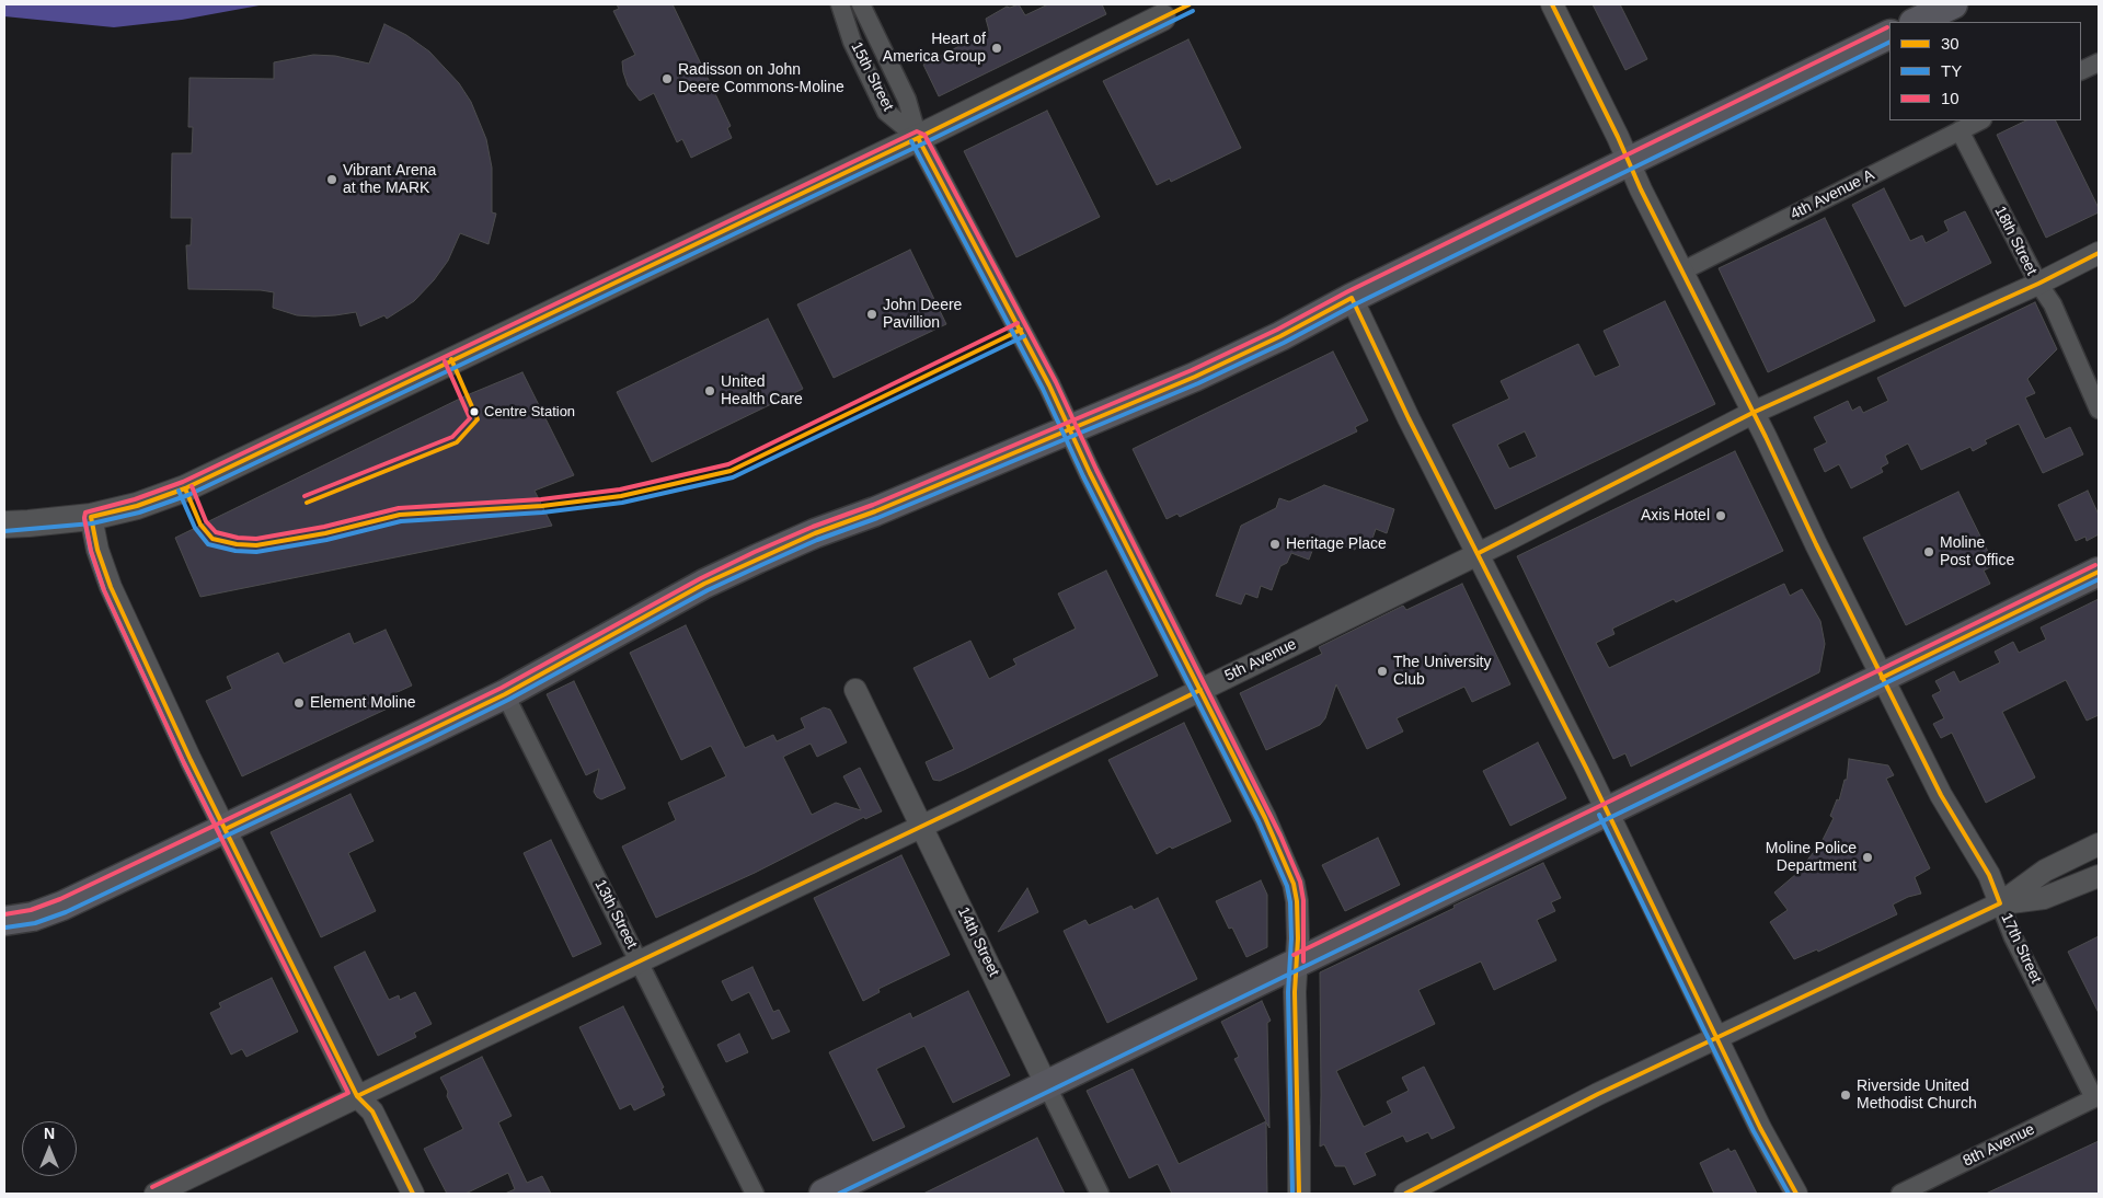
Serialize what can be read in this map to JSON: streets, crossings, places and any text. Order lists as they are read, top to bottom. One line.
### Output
{"streets":{"street":["15th Street","4th Avenue A","18th Street","5th Avenue","13th Street","14th Street","17th Street","8th Avenue"]},"crossings":[["15th Street","5th Avenue"],["4th Avenue A","18th Street"],["4th Avenue A","17th Street"],["18th Street","5th Avenue"],["5th Avenue","13th Street"],["5th Avenue","14th Street"],["5th Avenue","17th Street"],["17th Street","8th Avenue"]],"places":["Heart of America Group","Radisson on John Deere Commons-Moline","Vibrant Arena at the MARK","John Deere Pavillion","United Health Care","Centre Station","Axis Hotel","Heritage Place","Moline Post Office","The University Club","Element Moline","Moline Police Department","Riverside United Methodist Church"],"lines":["transit line 30","transit line TY","transit line 10"],"legend":["30","TY","10"],"north":"top"}
